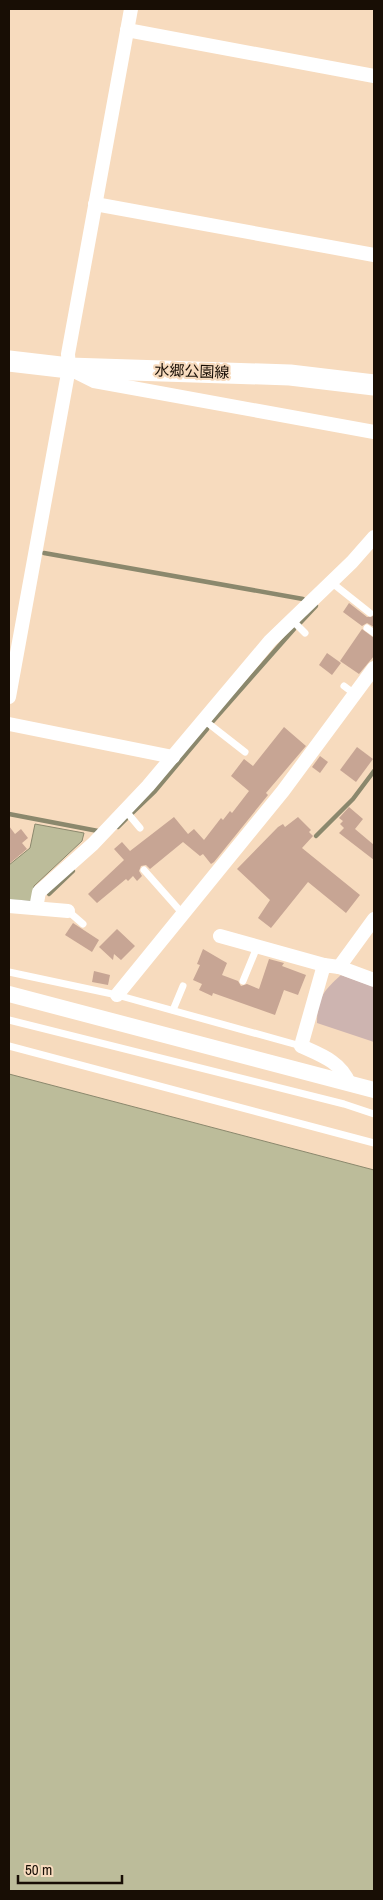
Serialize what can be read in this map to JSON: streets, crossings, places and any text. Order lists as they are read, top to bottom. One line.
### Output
{"streets":{"main road":["水郷公園線"]},"scale_bar":"50 m"}
